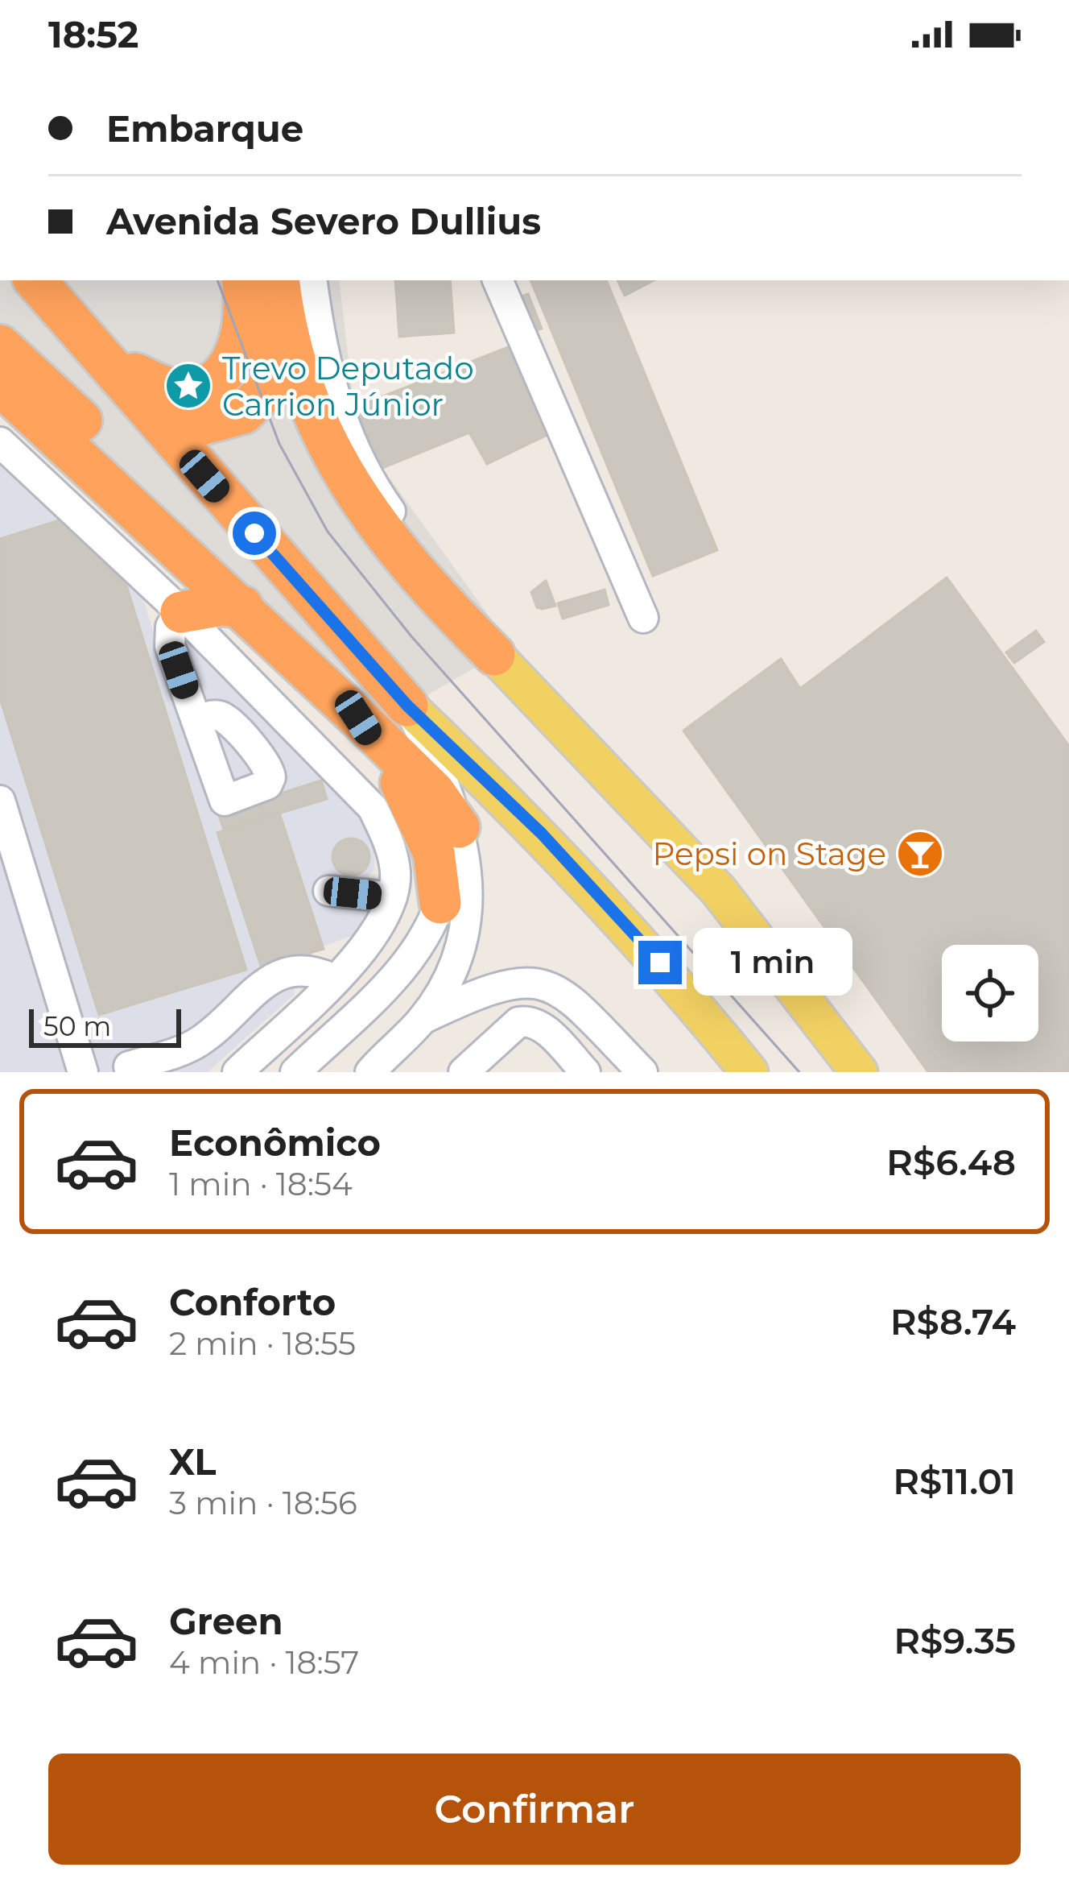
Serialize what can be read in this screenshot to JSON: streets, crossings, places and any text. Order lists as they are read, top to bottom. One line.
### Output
{"places":{"place":["Trevo Deputado Carrion Júnior"],"bar":["Pepsi on Stage"]},"scale_bar":"50 m","page":{"status":"18:52","banner":["Embarque","Avenida Severo Dullius"],"bubble":"1 min","scale":"50 m","list":[{"name":"Econômico","note":"1 min · 18:54","value":"R$6.48"},{"name":"Conforto","note":"2 min · 18:55","value":"R$8.74"},{"name":"XL","note":"3 min · 18:56","value":"R$11.01"},{"name":"Green","note":"4 min · 18:57","value":"R$9.35"}],"buttons":"Confirmar"}}
